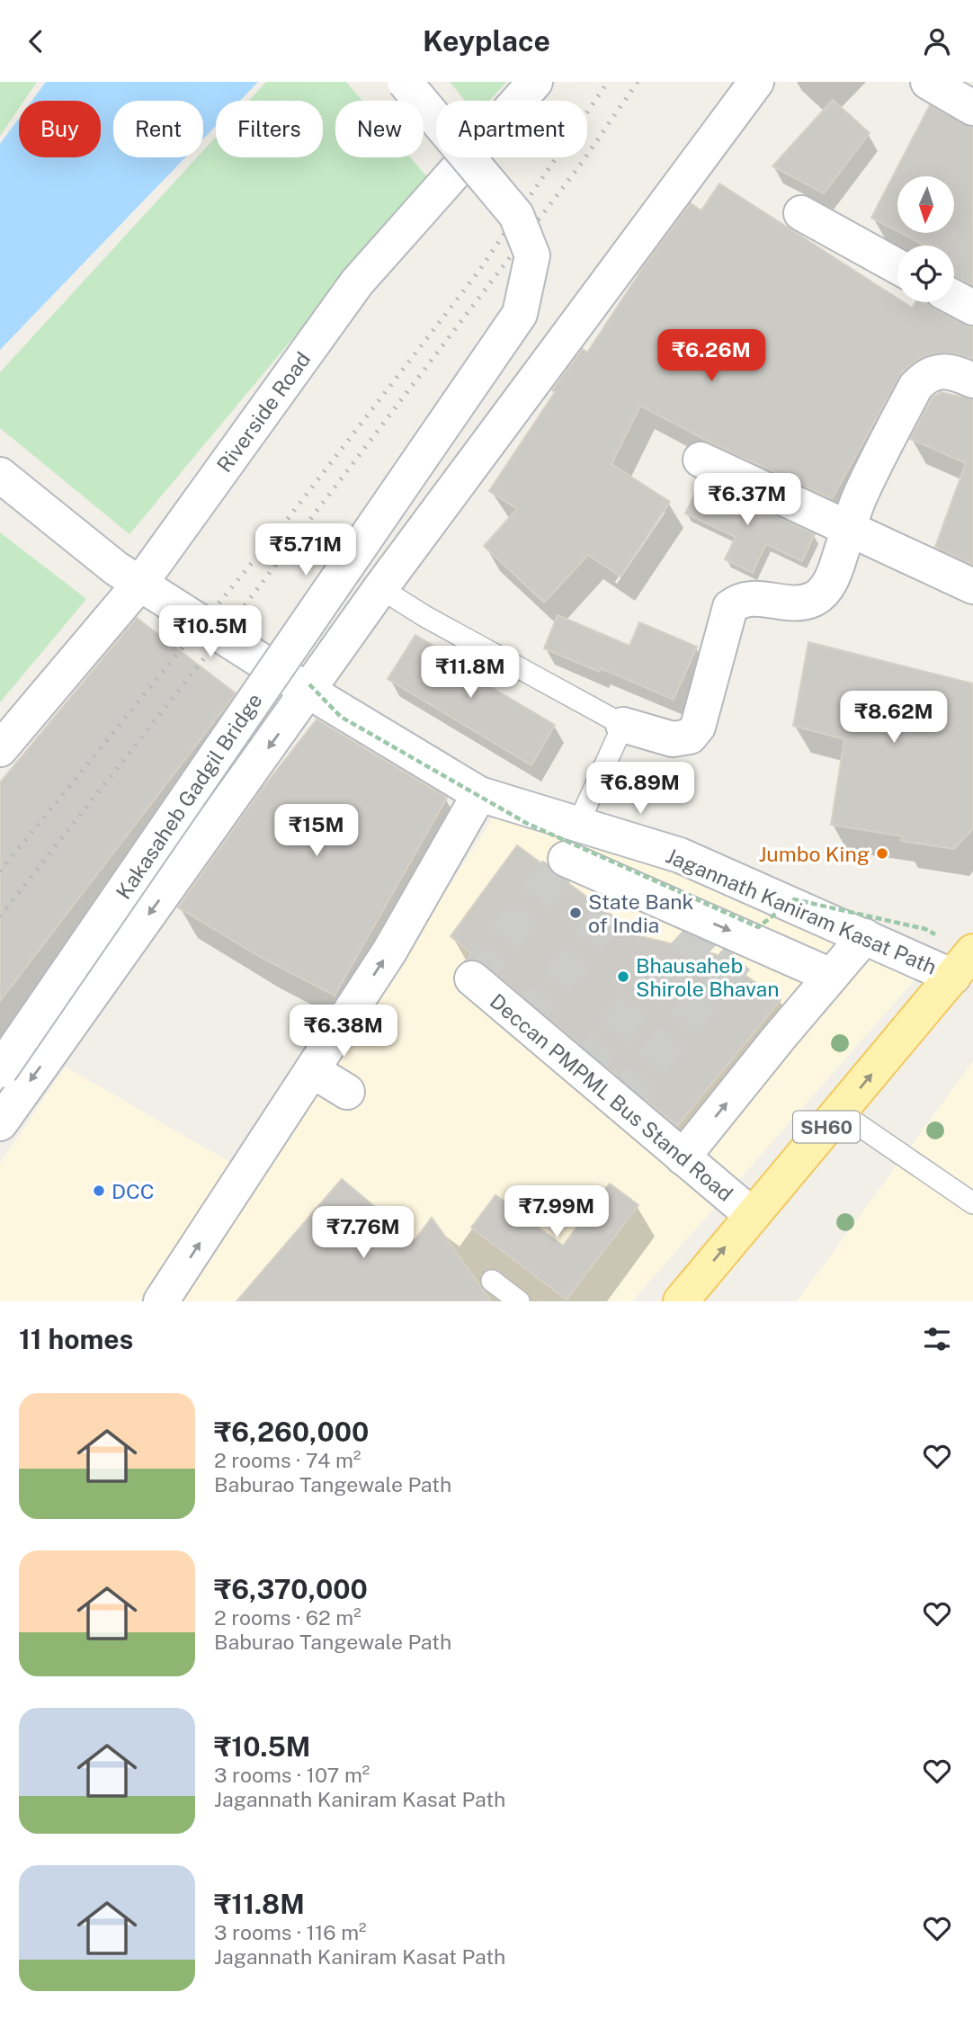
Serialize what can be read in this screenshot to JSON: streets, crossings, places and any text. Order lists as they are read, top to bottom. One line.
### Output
{"streets":{"main road":["SH60"],"street":["Riverside Road","Kakasaheb Gadgil Bridge","Jagannath Kaniram Kasat Path","Deccan PMPML Bus Stand Road"]},"crossings":[["Riverside Road","Jagannath Kaniram Kasat Path"],["Jagannath Kaniram Kasat Path","SH60"],["Deccan PMPML Bus Stand Road","SH60"]],"places":["Jumbo King","State Bank of India","Bhausaheb Shirole Bhavan","DCC"],"north":"bottom","page":{"header":"Keyplace","chip":["Buy","Rent","Filters","New","Apartment"],"price":["₹6.26M","₹6.37M","₹5.71M","₹10.5M","₹11.8M","₹8.62M","₹6.89M","₹15M","₹6.38M","₹7.99M","₹7.76M"],"heading":"11 homes","list":[{"name":"₹6,260,000","note":"2 rooms · 74 m² · Baburao Tangewale Path"},{"name":"₹6,370,000","note":"2 rooms · 62 m² · Baburao Tangewale Path"},{"name":"₹10.5M","note":"3 rooms · 107 m² · Jagannath Kaniram Kasat Path"},{"name":"₹11.8M","note":"3 rooms · 116 m² · Jagannath Kaniram Kasat Path"}]}}
